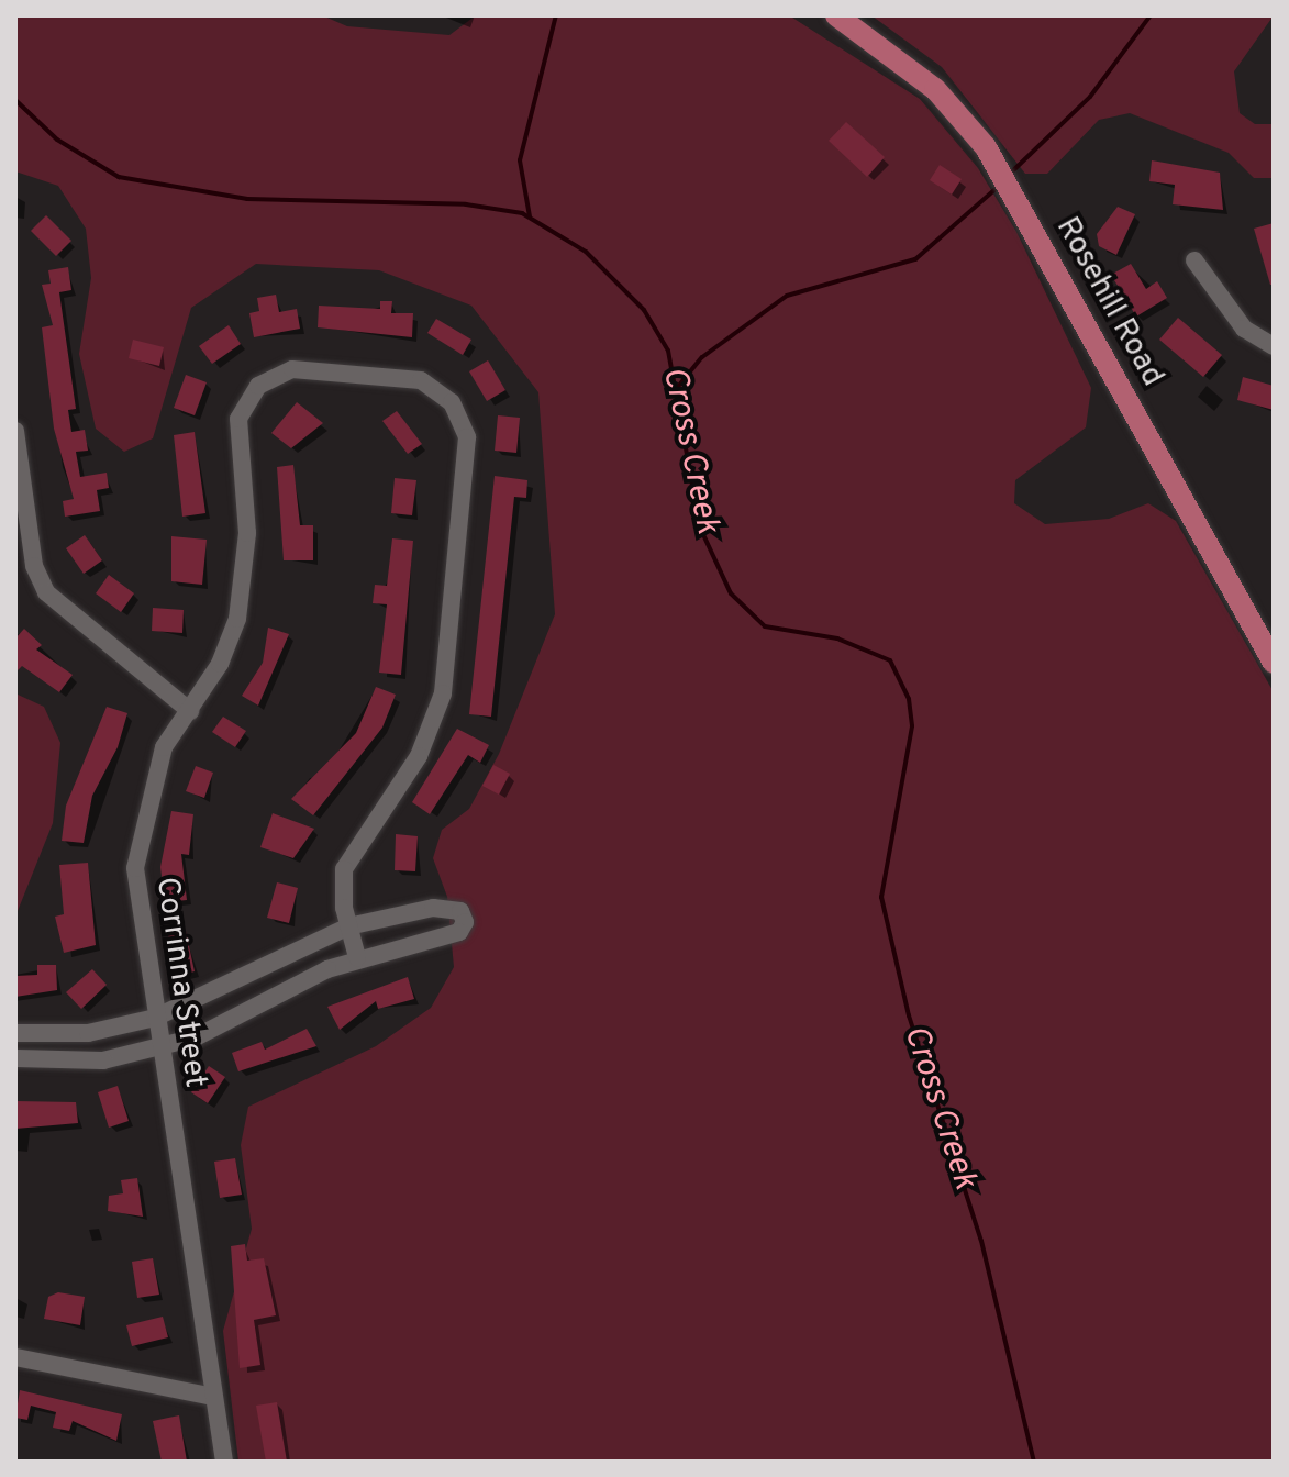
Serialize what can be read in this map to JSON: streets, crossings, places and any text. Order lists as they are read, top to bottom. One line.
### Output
{"streets":{"main road":["Rosehill Road"],"street":["Corrinna Street"]},"water":["Cross Creek"]}
